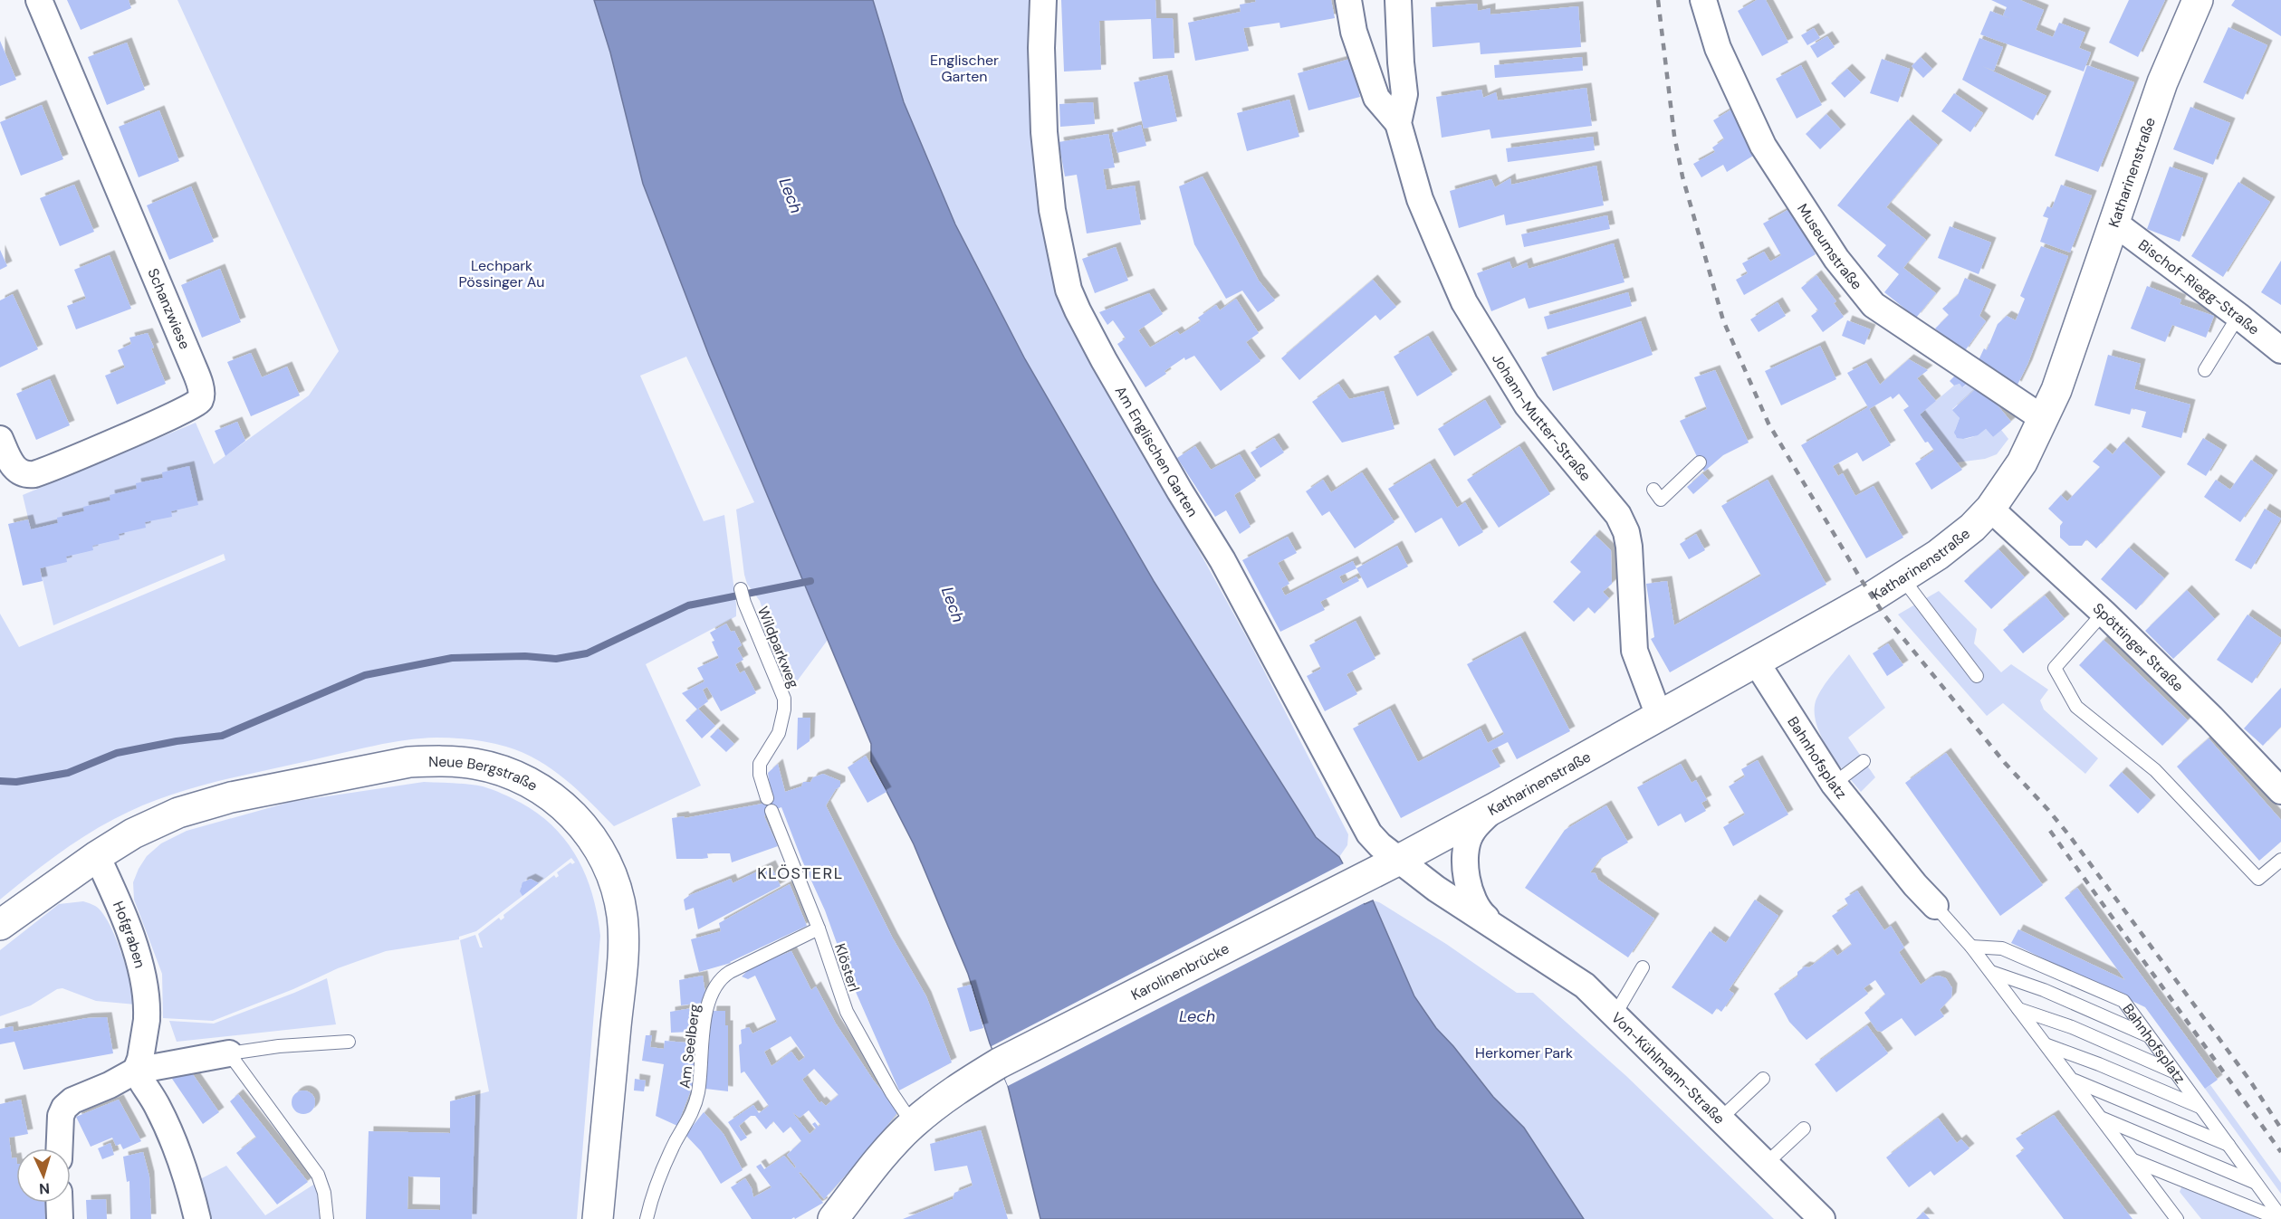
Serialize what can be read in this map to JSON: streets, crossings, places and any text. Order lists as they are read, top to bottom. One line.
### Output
{"streets":{"main road":["Katharinenstraße","Neue Bergstraße","Karolinenbrücke"],"street":["Museumstraße","Bischof-Riegg-Straße","Schanzwiese","Johann-Mutter-Straße","Am Englischen Garten","Spöttinger Straße","Bahnhofsplatz","Hofgraben","Von-Kühlmann-Straße"],"lane":["Wildparkweg","Klösterl","Am Seelberg"]},"crossings":[["Katharinenstraße","Museumstraße"],["Katharinenstraße","Bischof-Riegg-Straße"],["Katharinenstraße","Johann-Mutter-Straße"],["Katharinenstraße","Am Englischen Garten"],["Katharinenstraße","Spöttinger Straße"],["Katharinenstraße","Bahnhofsplatz"],["Katharinenstraße","Karolinenbrücke"],["Katharinenstraße","Von-Kühlmann-Straße"],["Am Englischen Garten","Von-Kühlmann-Straße"],["Neue Bergstraße","Hofgraben"],["Klösterl","Karolinenbrücke"],["Klösterl","Am Seelberg"]],"districts":["KLÖSTERL"],"water":["Lech"],"parks":["Englischer Garten","Lechpark Pössinger Au","Herkomer Park"],"north":"bottom"}
